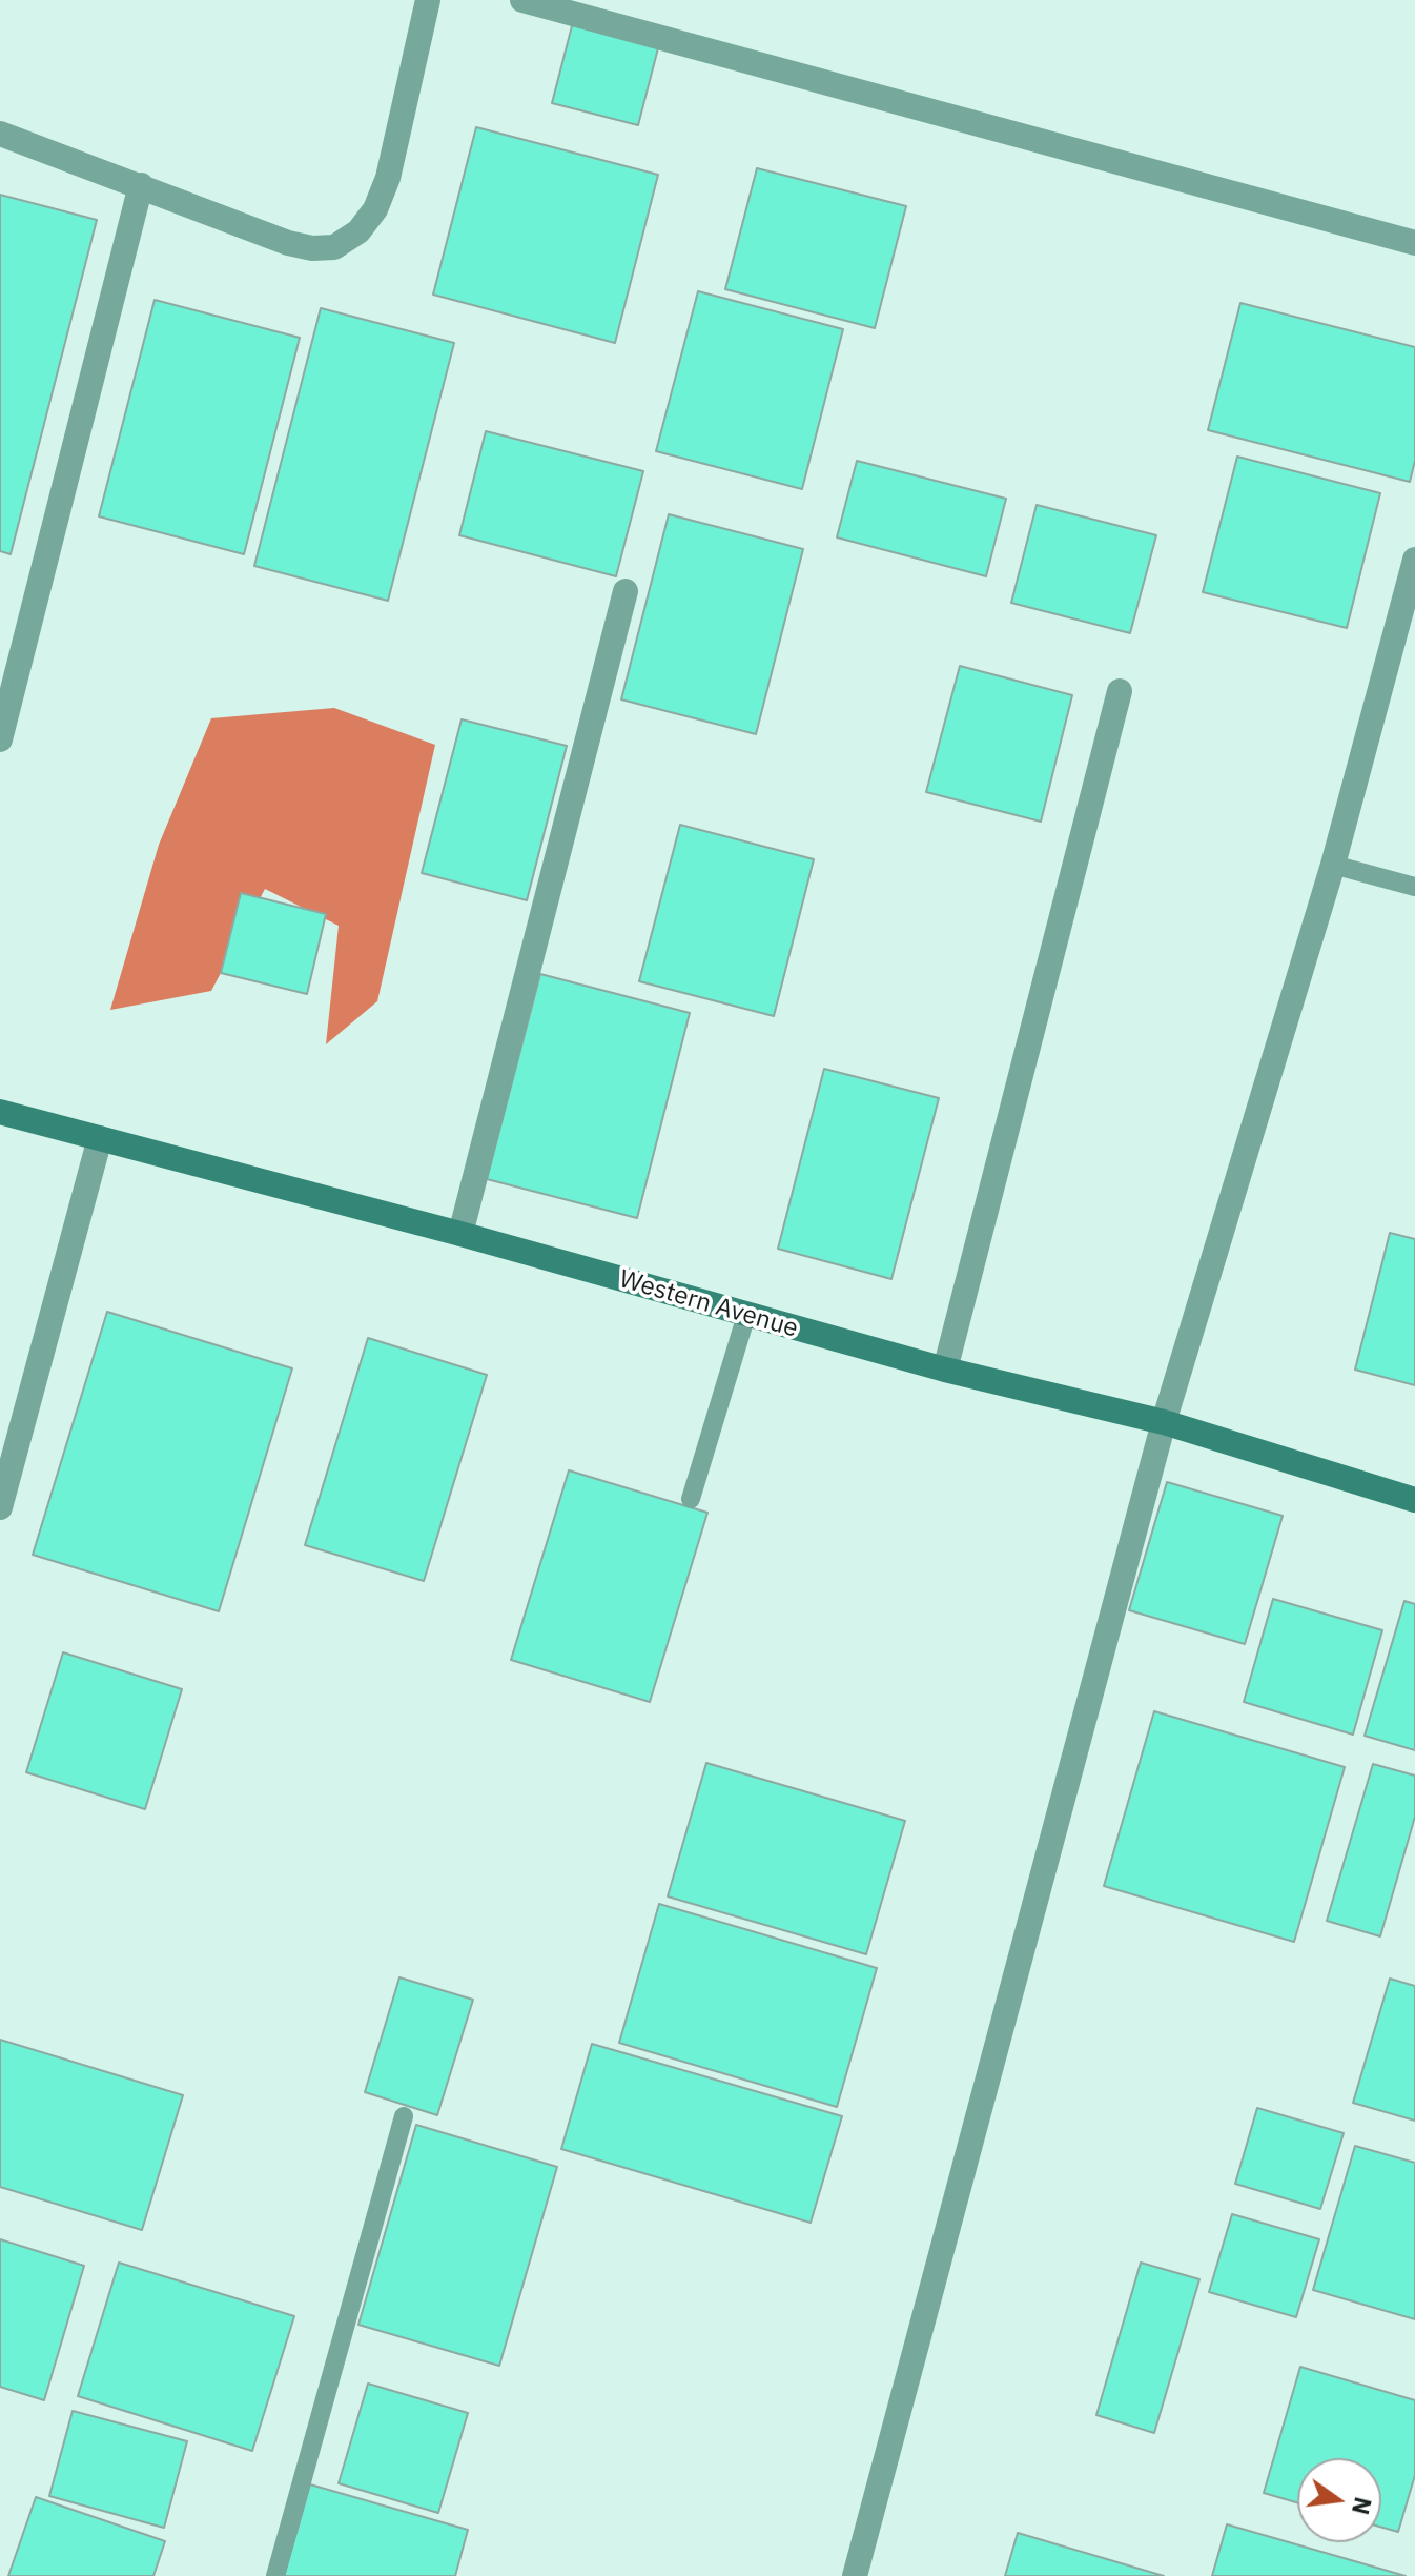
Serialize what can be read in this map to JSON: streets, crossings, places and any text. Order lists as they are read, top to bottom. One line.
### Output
{"streets":{"street":["Western Avenue"]},"north":"right"}
